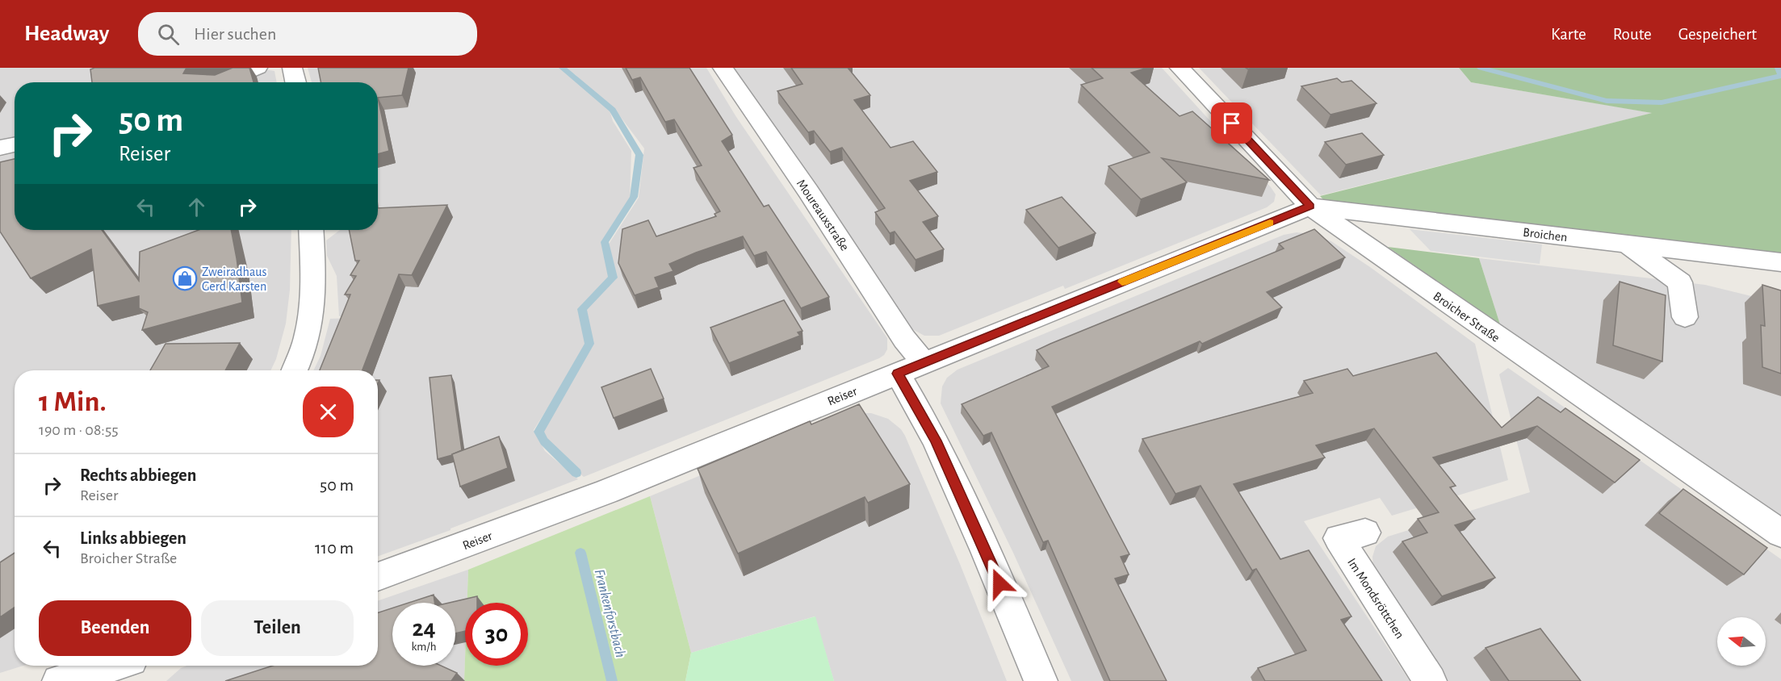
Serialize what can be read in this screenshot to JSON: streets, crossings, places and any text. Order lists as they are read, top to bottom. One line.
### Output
{"streets":{"street":["Moureauxstraße","Broichen","Broicher Straße","Reiser","Im Mondsröttchen"]},"crossings":[["Moureauxstraße","Reiser"],["Broichen","Broicher Straße"],["Broichen","Reiser"],["Broicher Straße","Reiser"]],"water":["Frankenforstbach"],"places":{"shop":["Zweiradhaus Gerd Karsten"]},"north":"left","page":{"header":"Headway","search":"Hier suchen","nav":["Karte","Route","Gespeichert"],"turn":["50 m","Reiser"],"heading":["1 Min.","190 m · 08:55"],"list":[{"name":"Rechts abbiegen","note":"Reiser","value":"50 m"},{"name":"Links abbiegen","note":"Broicher Straße","value":"110 m"}],"buttons":["Beenden","Teilen"],"speed":"24 km/h","limit":"30"}}
